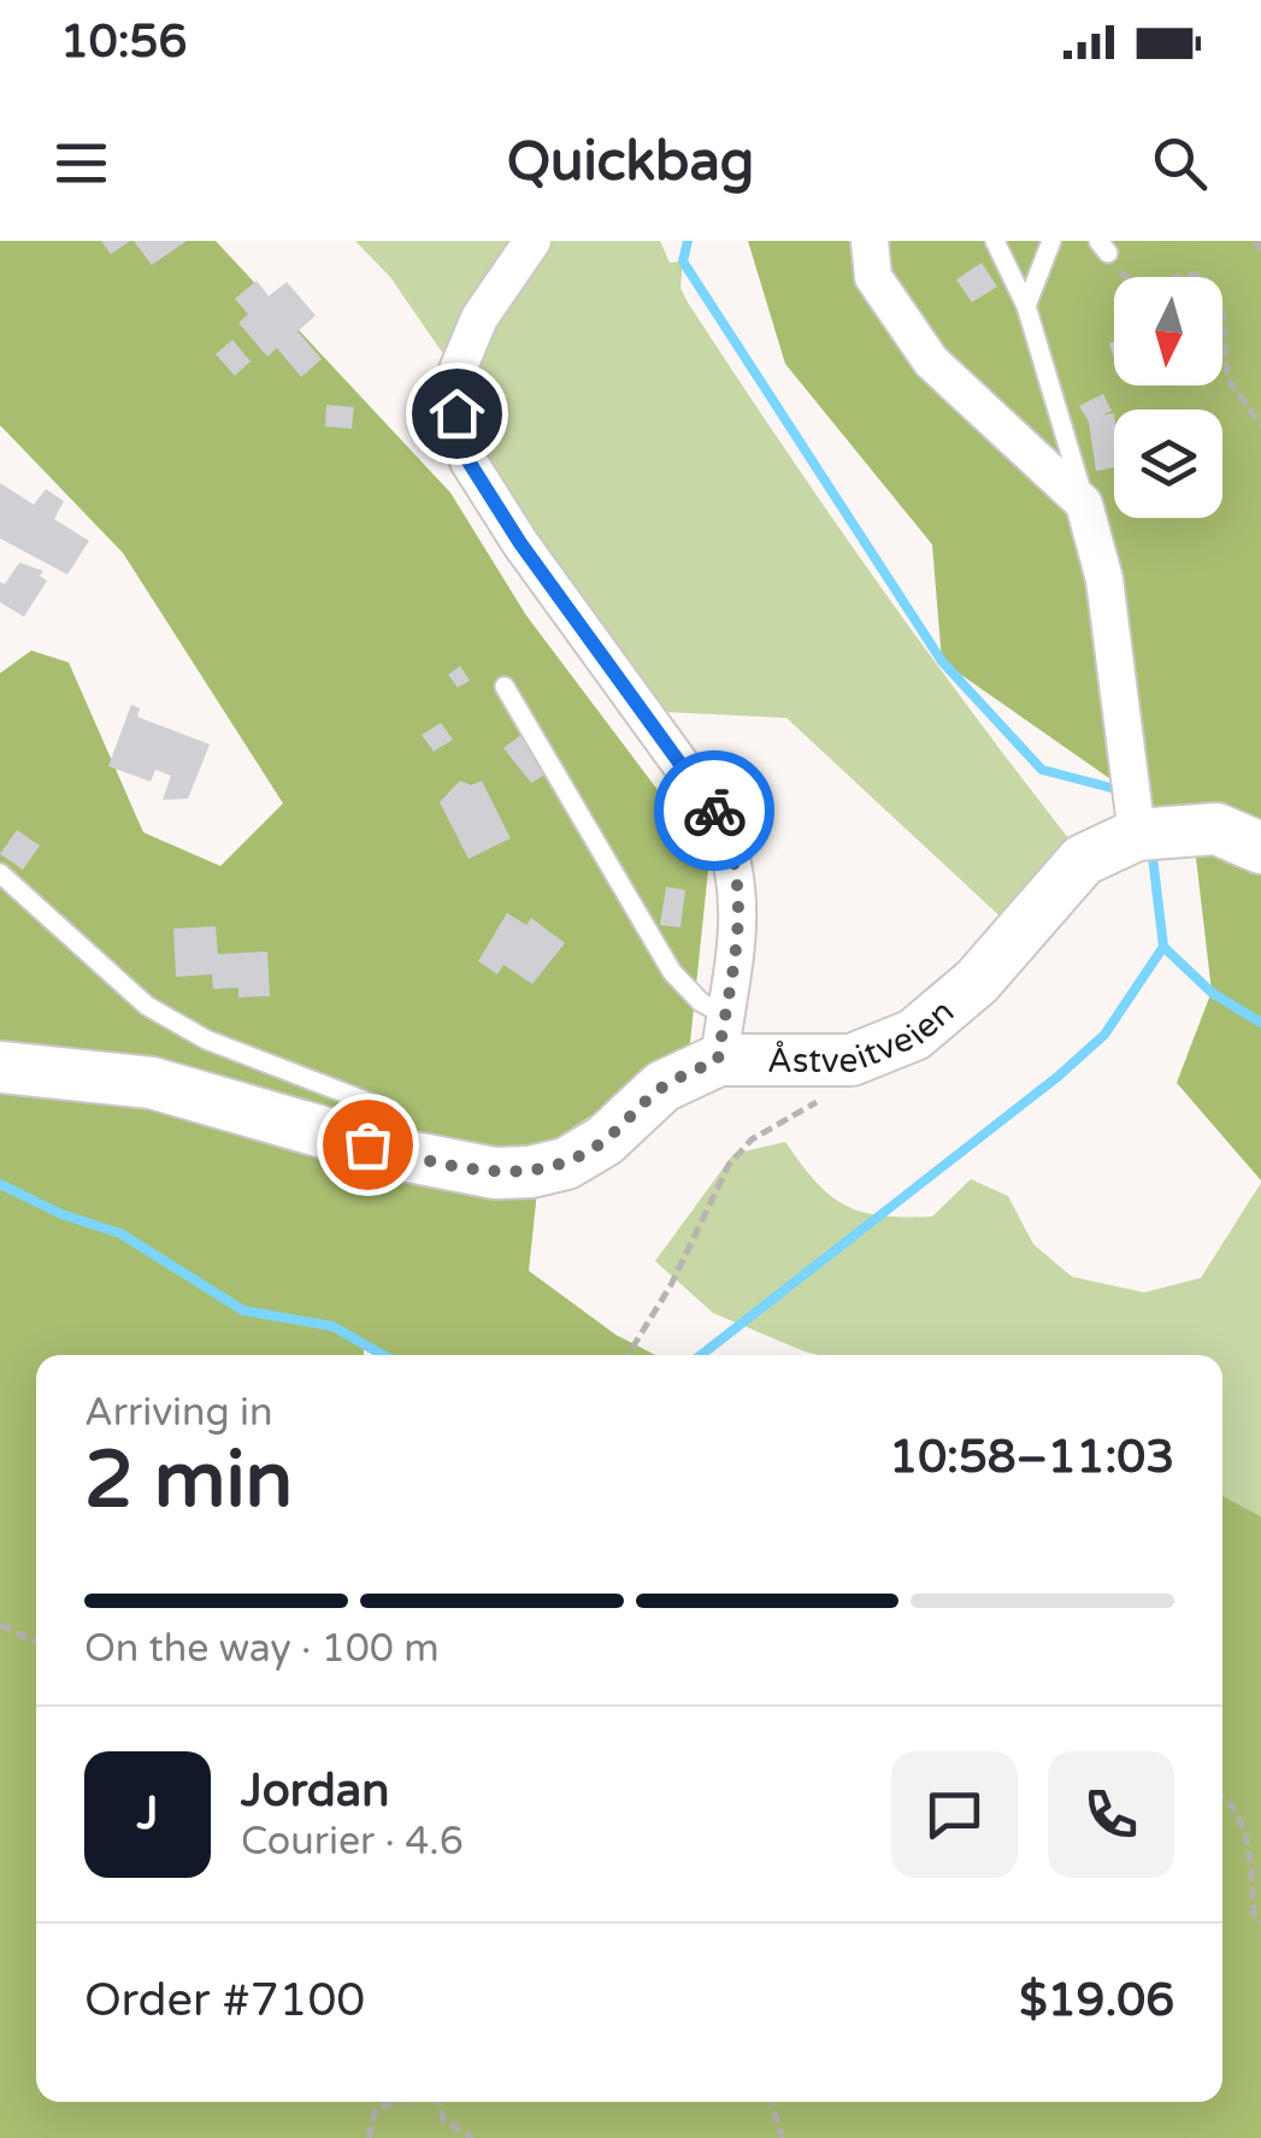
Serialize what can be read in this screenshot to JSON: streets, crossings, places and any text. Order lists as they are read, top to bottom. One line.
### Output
{"streets":{"street":["Åstveitveien"]},"north":"bottom","page":{"status":"10:56","header":"Quickbag","heading":["2 min","Arriving in","10:58–11:03"],"panel":["Jordan","Courier · 4.6","Order #7100","$19.06"],"bar":"On the way · 100 m","round":"J"}}
